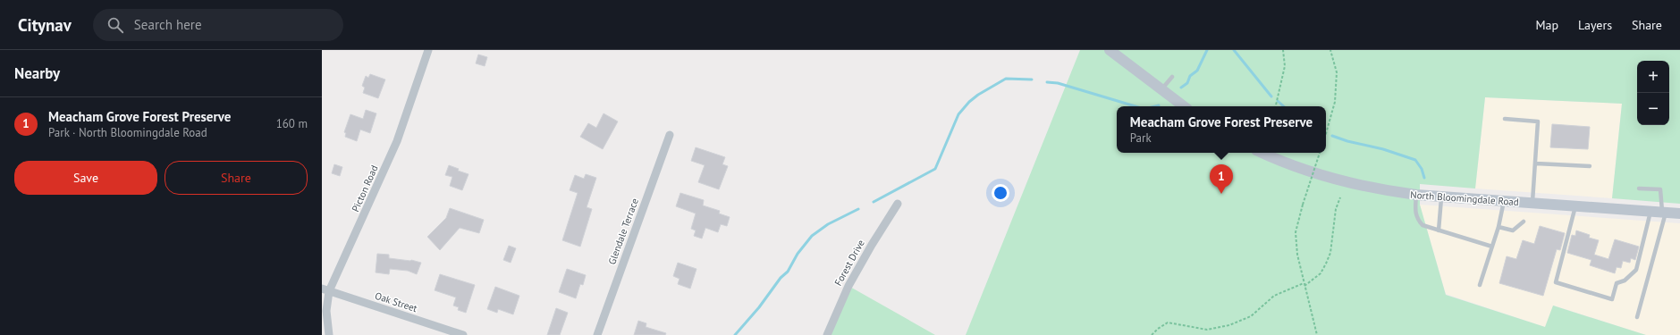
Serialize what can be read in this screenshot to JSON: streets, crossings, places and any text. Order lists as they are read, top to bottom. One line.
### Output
{"streets":{"main road":["North Bloomingdale Road"],"street":["Picton Road","Glendale Terrace","Forest Drive","Oak Street"]},"crossings":[["Picton Road","Oak Street"]],"page":{"header":"Citynav","search":"Search here","nav":["Map","Layers","Share"],"heading":"Nearby","map_buttons":["+","−"],"list":[{"mark":"1","name":"Meacham Grove Forest Preserve","note":"Park · North Bloomingdale Road","value":"160 m"}],"popup":["Meacham Grove Forest Preserve","Park"],"buttons":["Save","Share"],"pins":"1"}}
